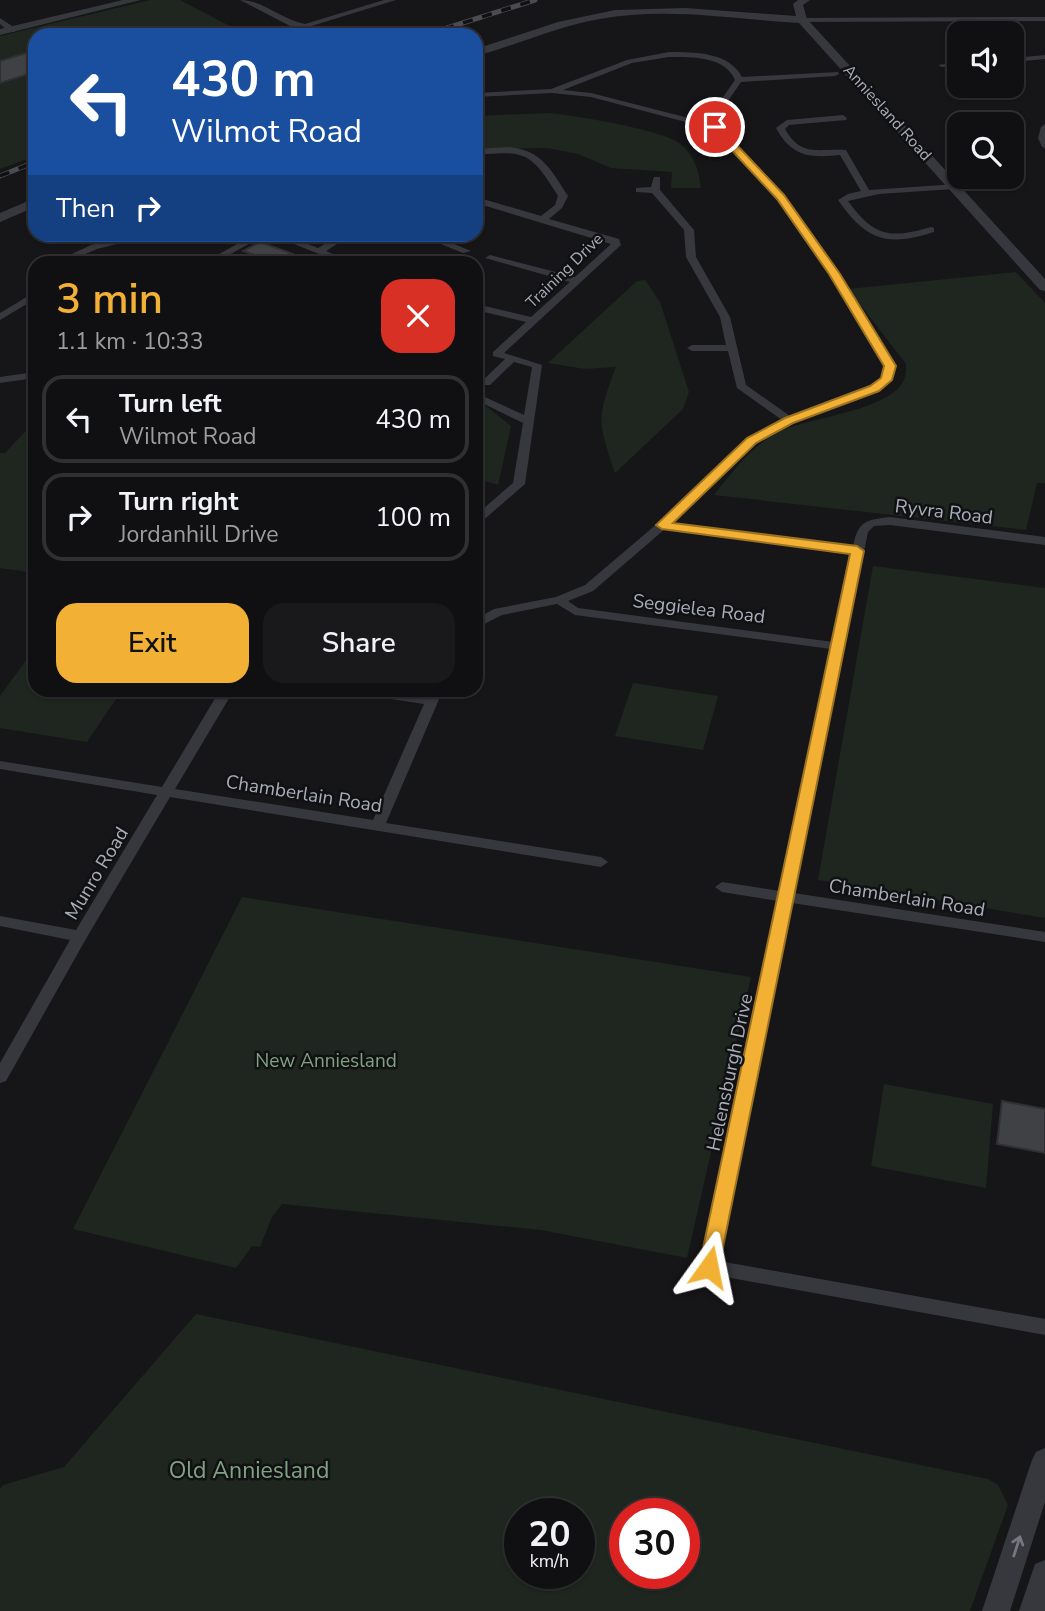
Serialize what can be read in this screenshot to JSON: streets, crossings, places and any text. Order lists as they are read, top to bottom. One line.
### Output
{"streets":{"street":["Anniesland Road","Training Drive","Ryvra Road","Seggielea Road","Chamberlain Road","Munro Road","Helensburgh Drive"]},"crossings":[["Ryvra Road","Helensburgh Drive"],["Seggielea Road","Helensburgh Drive"],["Chamberlain Road","Munro Road"],["Chamberlain Road","Helensburgh Drive"]],"parks":["New Anniesland","Old Anniesland"],"page":{"turn":["430 m","Wilmot Road"],"then":"Then","heading":["3 min","1.1 km · 10:33"],"list":[{"name":"Turn left","note":"Wilmot Road","value":"430 m"},{"name":"Turn right","note":"Jordanhill Drive","value":"100 m"}],"buttons":["Exit","Share"],"speed":"20 km/h","limit":"30"}}
